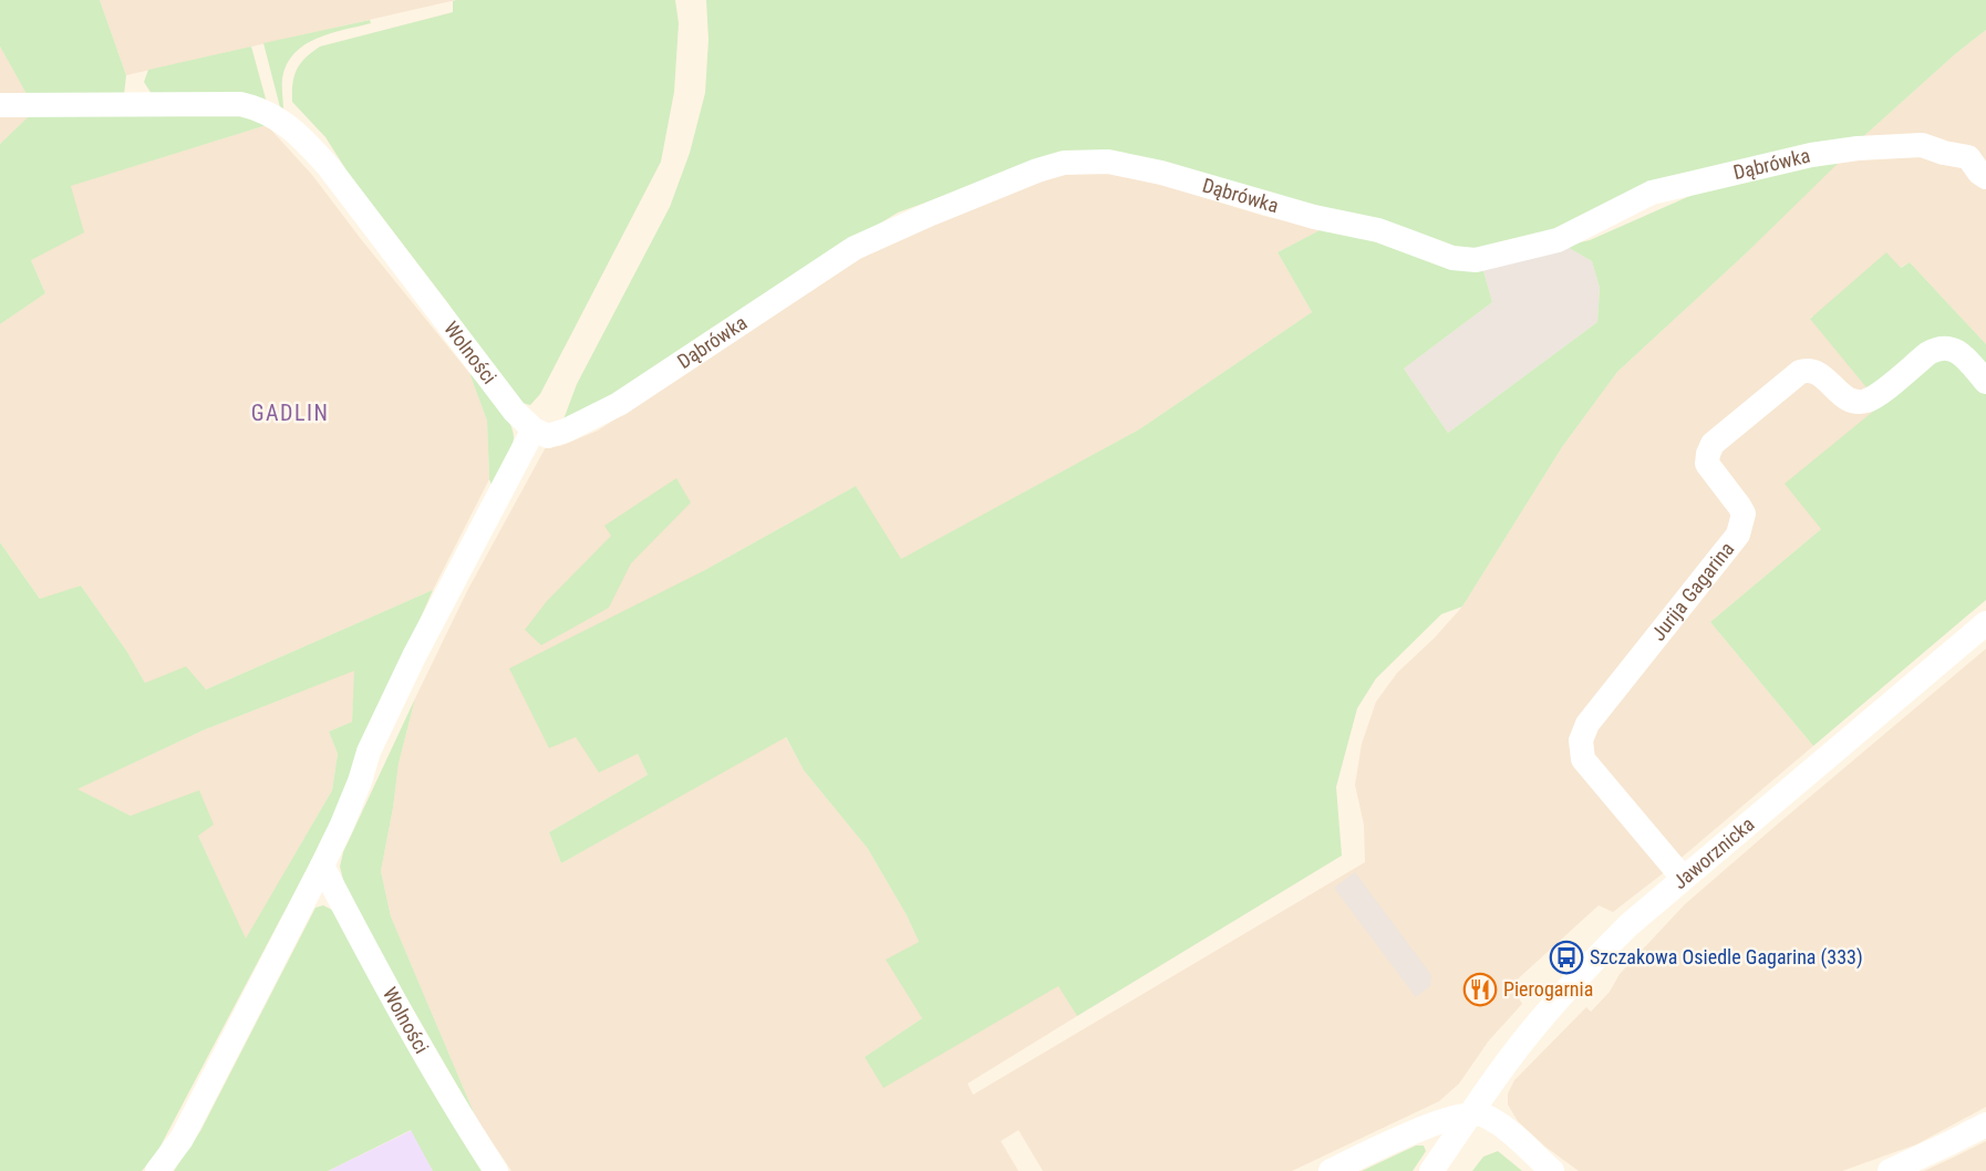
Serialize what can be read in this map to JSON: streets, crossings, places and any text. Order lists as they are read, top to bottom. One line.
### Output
{"streets":{"street":["Dąbrówka","Wolności","Jurija Gagarina","Jaworznicka"]},"crossings":[["Dąbrówka","Wolności"],["Jurija Gagarina","Jaworznicka"]],"districts":["GADLIN"],"places":{"bus stop":["Szczakowa Osiedle Gagarina (333)"],"restaurant":["Pierogarnia"]}}
